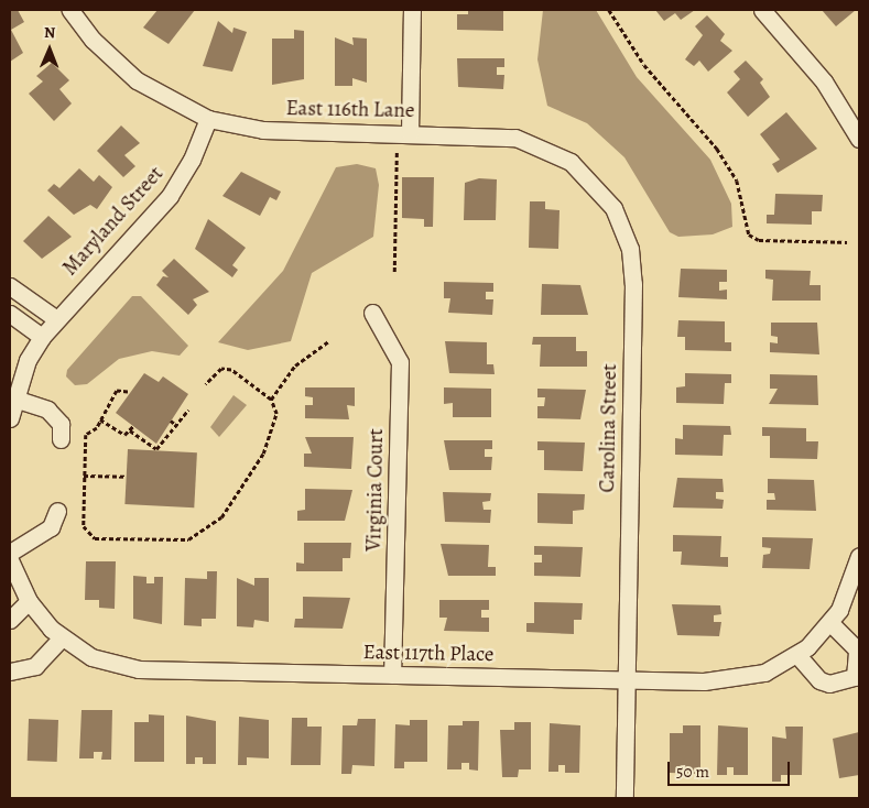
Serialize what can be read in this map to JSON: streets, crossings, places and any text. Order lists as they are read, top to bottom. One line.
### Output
{"streets":{"street":["East 116th Lane","Maryland Street","Carolina Street","Virginia Court","East 117th Place"]},"crossings":[["East 116th Lane","Maryland Street"],["East 116th Lane","Carolina Street"],["Carolina Street","East 117th Place"],["Virginia Court","East 117th Place"]],"scale_bar":"50 m","north":"top"}
